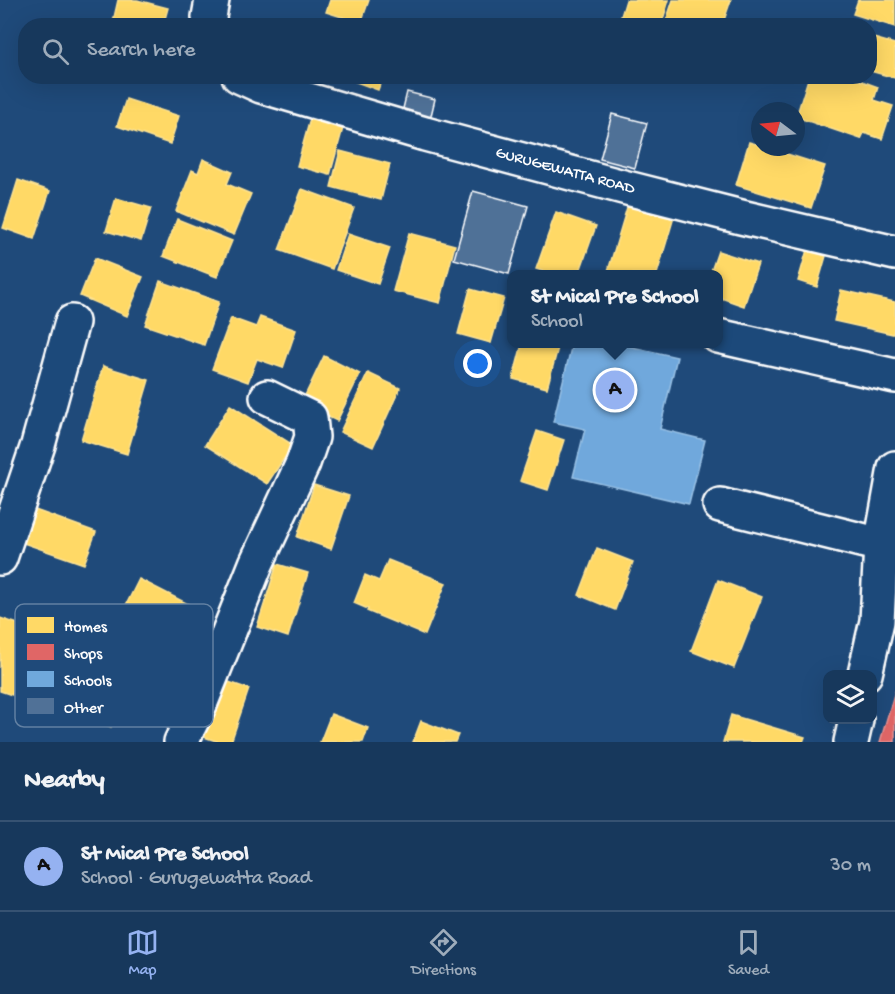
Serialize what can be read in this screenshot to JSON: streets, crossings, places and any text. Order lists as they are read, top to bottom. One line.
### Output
{"streets":{"street":["GURUGEWATTA ROAD"]},"legend":["Homes","Shops","Schools","Other"],"north":"left","page":{"search":"Search here","popup":["St Mical Pre School","School"],"pins":"A","heading":"Nearby","list":[{"mark":"A","name":"St Mical Pre School","note":"School · Gurugewatta Road","value":"30 m"}],"nav":["Map","Directions","Saved"]}}
